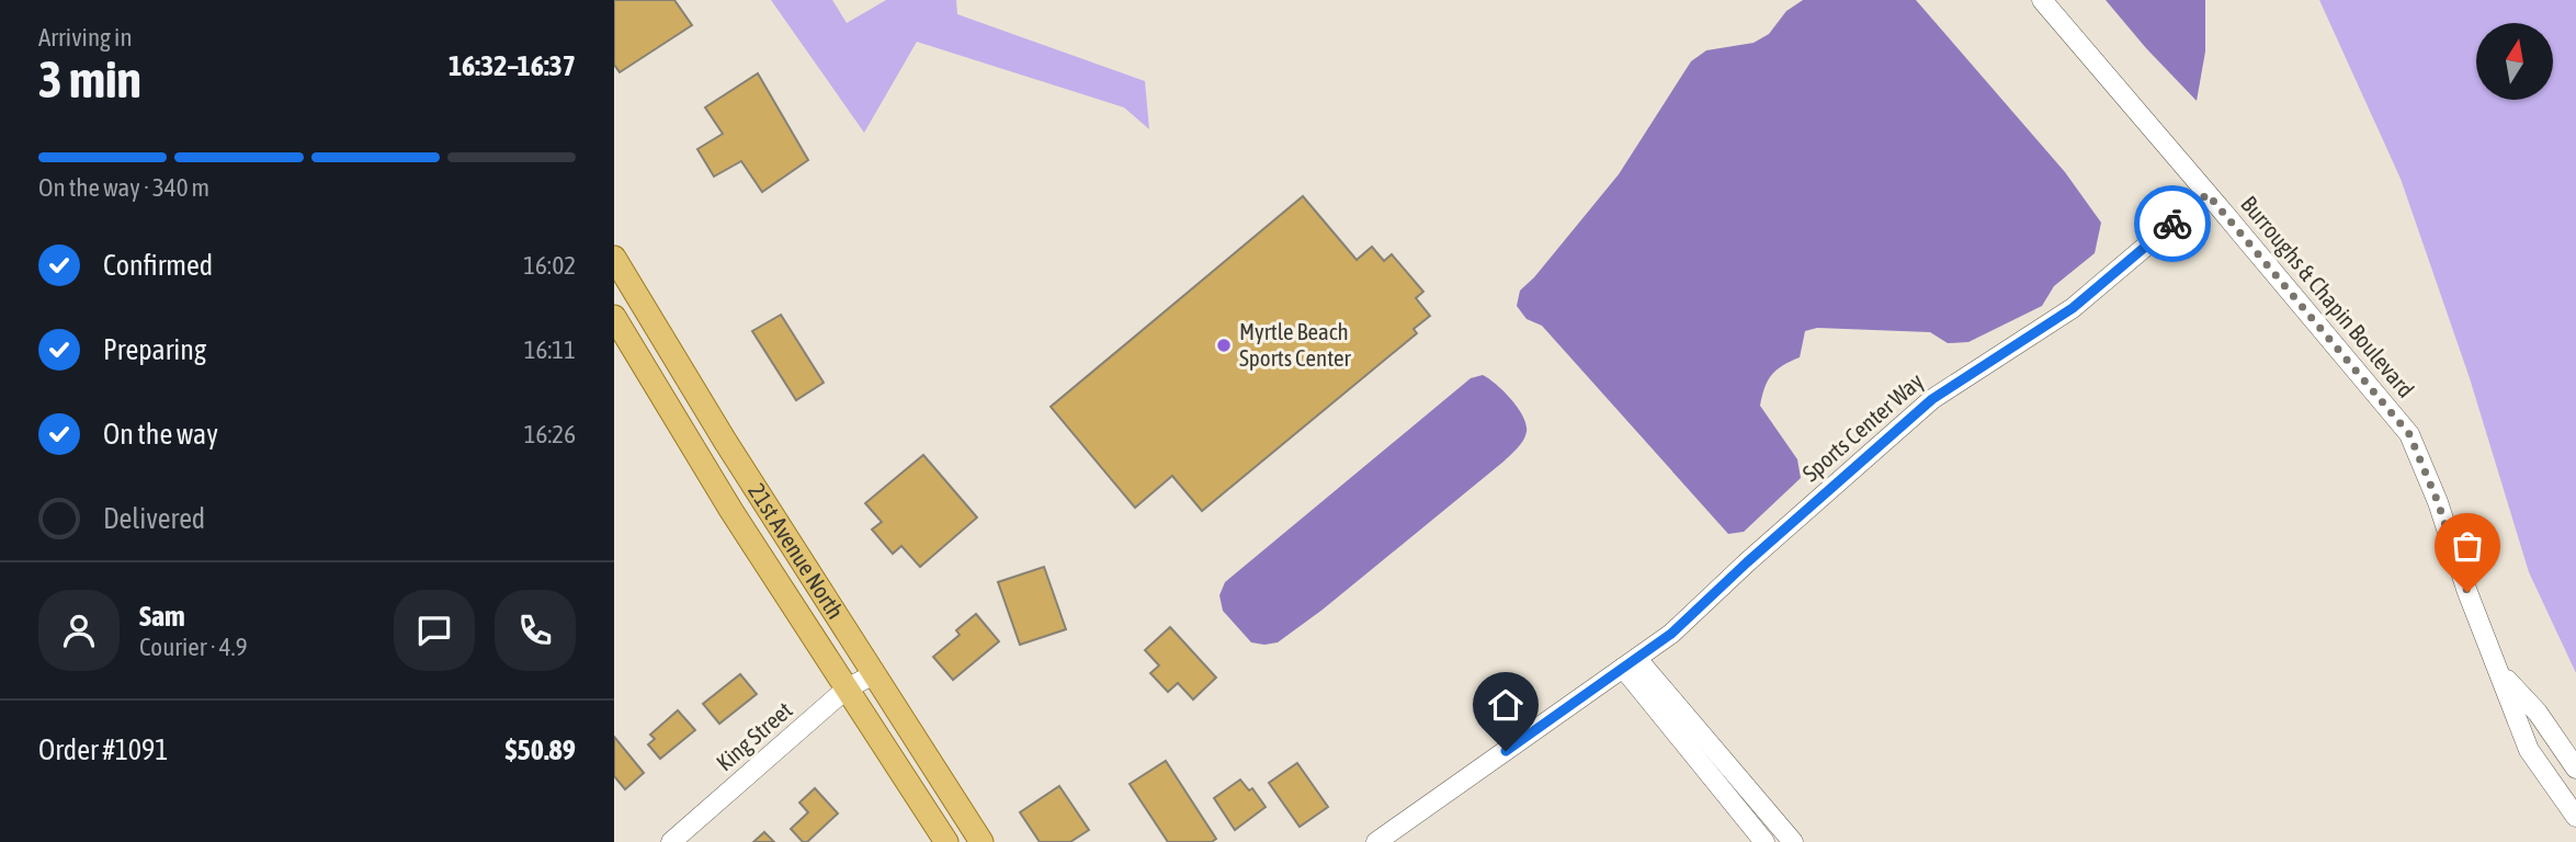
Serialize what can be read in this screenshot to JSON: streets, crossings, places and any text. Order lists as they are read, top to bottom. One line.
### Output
{"streets":{"main road":["21st Avenue North"],"street":["Burroughs & Chapin Boulevard","Sports Center Way","King Street"]},"crossings":[["Burroughs & Chapin Boulevard","Sports Center Way"],["21st Avenue North","King Street"]],"places":["Myrtle Beach Sports Center"],"north":"top","page":{"heading":["3 min","Arriving in","16:32–16:37"],"panel":["Sam","Courier · 4.9","Order #1091","$50.89"],"bar":"On the way · 340 m","list":[["Confirmed","16:02"],["Preparing","16:11"],["On the way","16:26"],"Delivered"]}}
